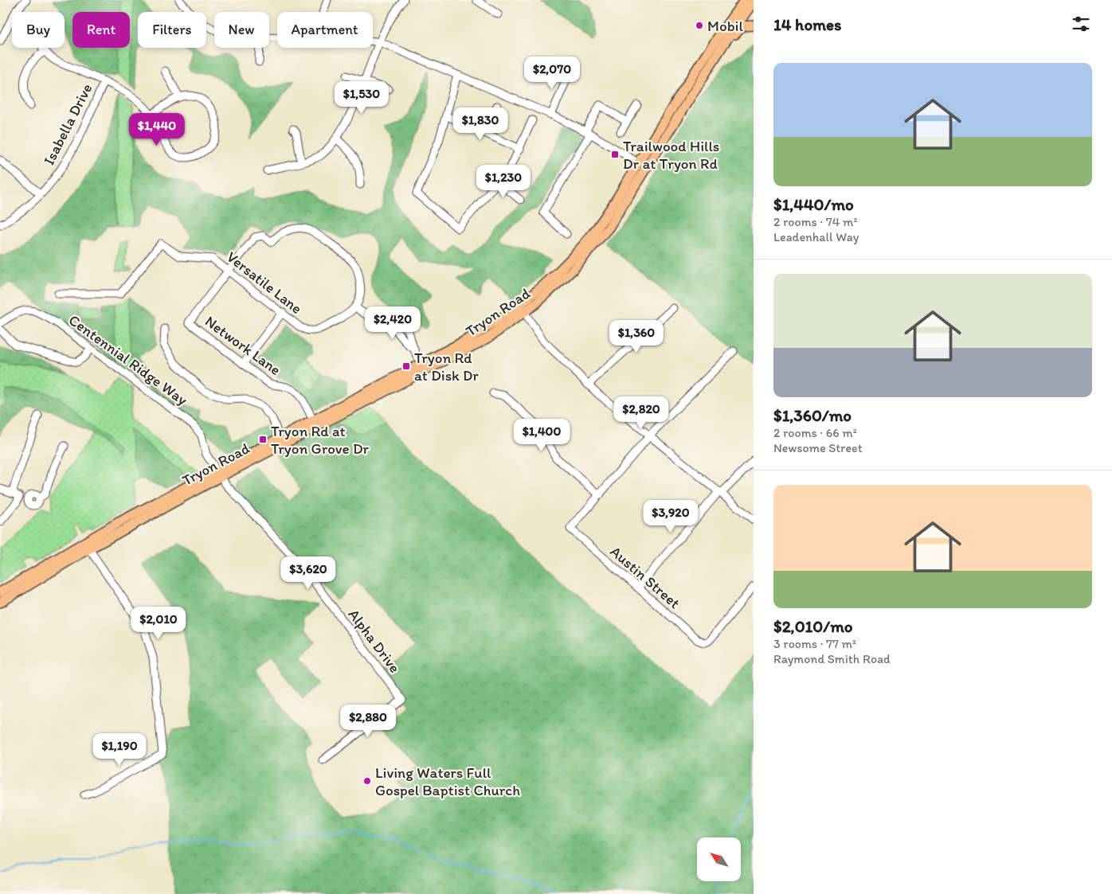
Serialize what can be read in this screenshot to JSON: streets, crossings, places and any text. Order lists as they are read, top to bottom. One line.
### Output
{"streets":{"main road":["Tryon Road"],"street":["Isabella Drive","Versatile Lane","Network Lane","Centennial Ridge Way","Austin Street","Alpha Drive"]},"crossings":[["Versatile Lane","Network Lane"],["Tryon Road","Network Lane"],["Tryon Road","Centennial Ridge Way"],["Tryon Road","Alpha Drive"],["Centennial Ridge Way","Alpha Drive"]],"places":{"other":["Mobil","Living Waters Full Gospel Baptist Church"],"transit":["Trailwood Hills Dr at Tryon Rd","Tryon Rd at Disk Dr","Tryon Rd at Tryon Grove Dr"]},"north":"top left","page":{"heading":"14 homes","chip":["Buy","Rent","Filters","New","Apartment"],"list":[{"name":"$1,440/mo","note":"2 rooms · 74 m² · Leadenhall Way"},{"name":"$1,360/mo","note":"2 rooms · 66 m² · Newsome Street"},{"name":"$2,010/mo","note":"3 rooms · 77 m² · Raymond Smith Road"}],"price":["$2,070","$1,530","$1,830","$1,440","$1,230","$2,420","$1,360","$2,820","$1,400","$3,920","$3,620","$2,010","$2,880","$1,190"]}}
